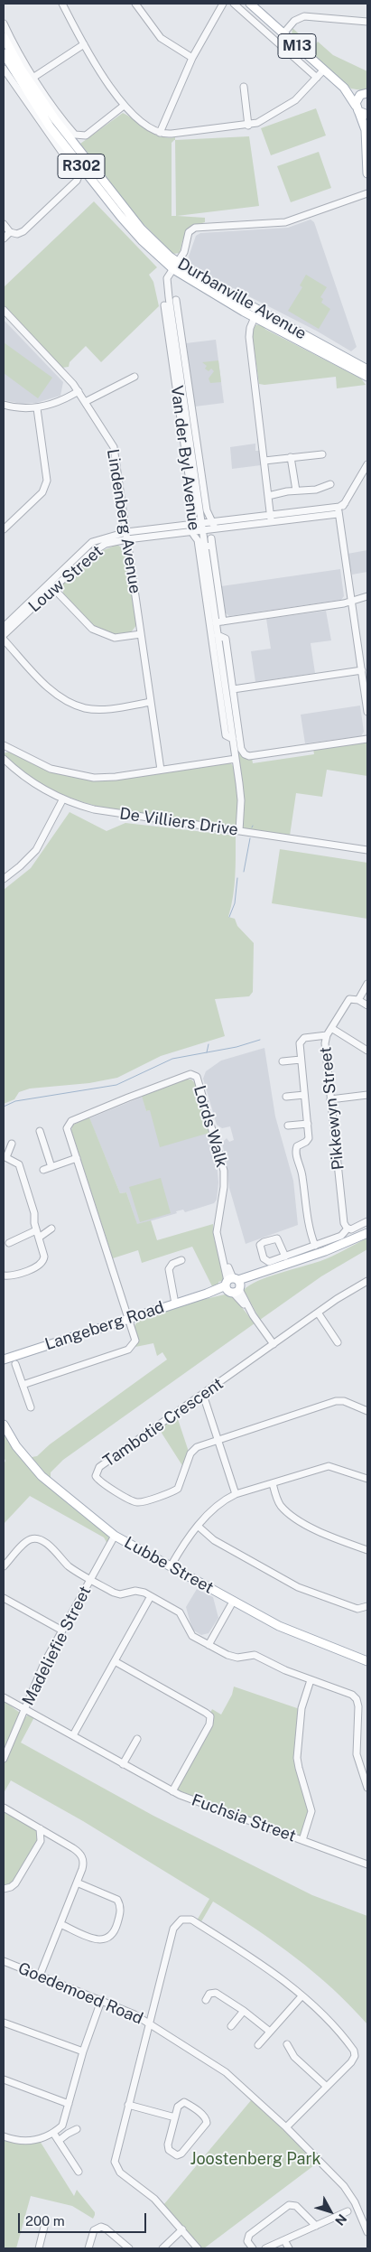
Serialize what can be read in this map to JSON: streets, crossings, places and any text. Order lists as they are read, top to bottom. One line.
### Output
{"streets":{"main road":["M13","R302","Durbanville Avenue","Langeberg Road","Lubbe Street"],"street":["Van der Byl Avenue","Lindenberg Avenue","Louw Street","De Villiers Drive","Pikkewyn Street","Lords Walk","Tambotie Crescent","Madeliefie Street","Fuchsia Street","Goedemoed Road"]},"crossings":[["Durbanville Avenue","Van der Byl Avenue"],["Van der Byl Avenue","Louw Street"],["Van der Byl Avenue","De Villiers Drive"],["Lindenberg Avenue","Louw Street"],["Lords Walk","Langeberg Road"],["Lubbe Street","Madeliefie Street"],["Madeliefie Street","Fuchsia Street"]],"parks":["Joostenberg Park"],"scale_bar":"200 m","north":"bottom right"}
